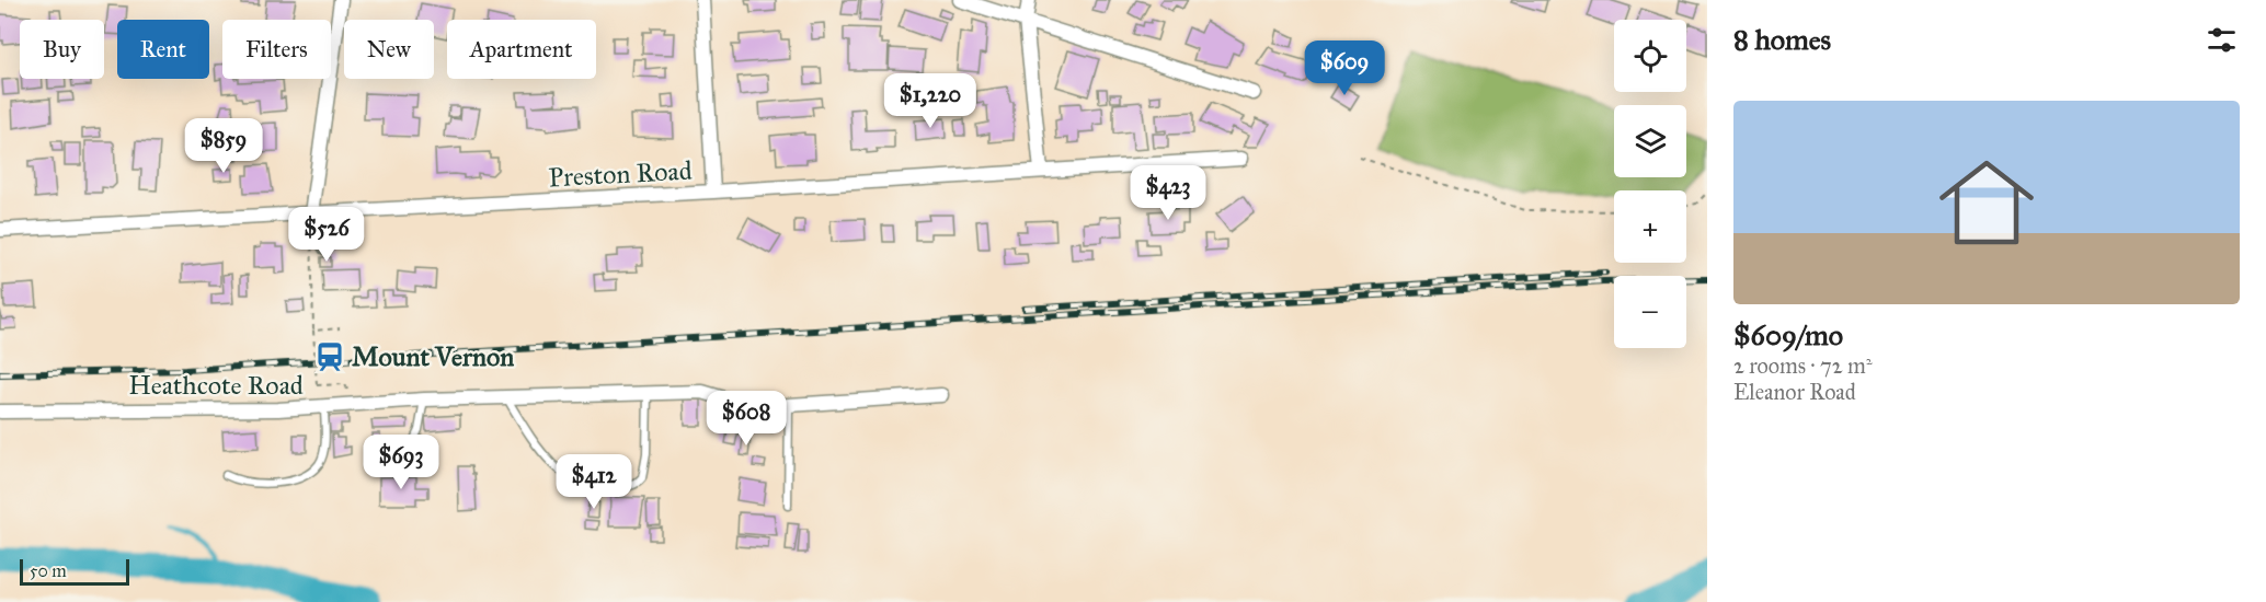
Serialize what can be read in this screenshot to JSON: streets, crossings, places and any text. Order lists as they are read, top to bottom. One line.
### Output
{"streets":{"street":["Preston Road","Heathcote Road"]},"places":{"station":["Mount Vernon"]},"scale_bar":"50 m","page":{"heading":"8 homes","map_buttons":["+","−"],"chip":["Buy","Rent","Filters","New","Apartment"],"price":["$609","$1,220","$859","$423","$526","$608","$693","$412"],"list":[{"name":"$609/mo","note":"2 rooms · 72 m² · Eleanor Road"}],"scale":"50 m"}}
